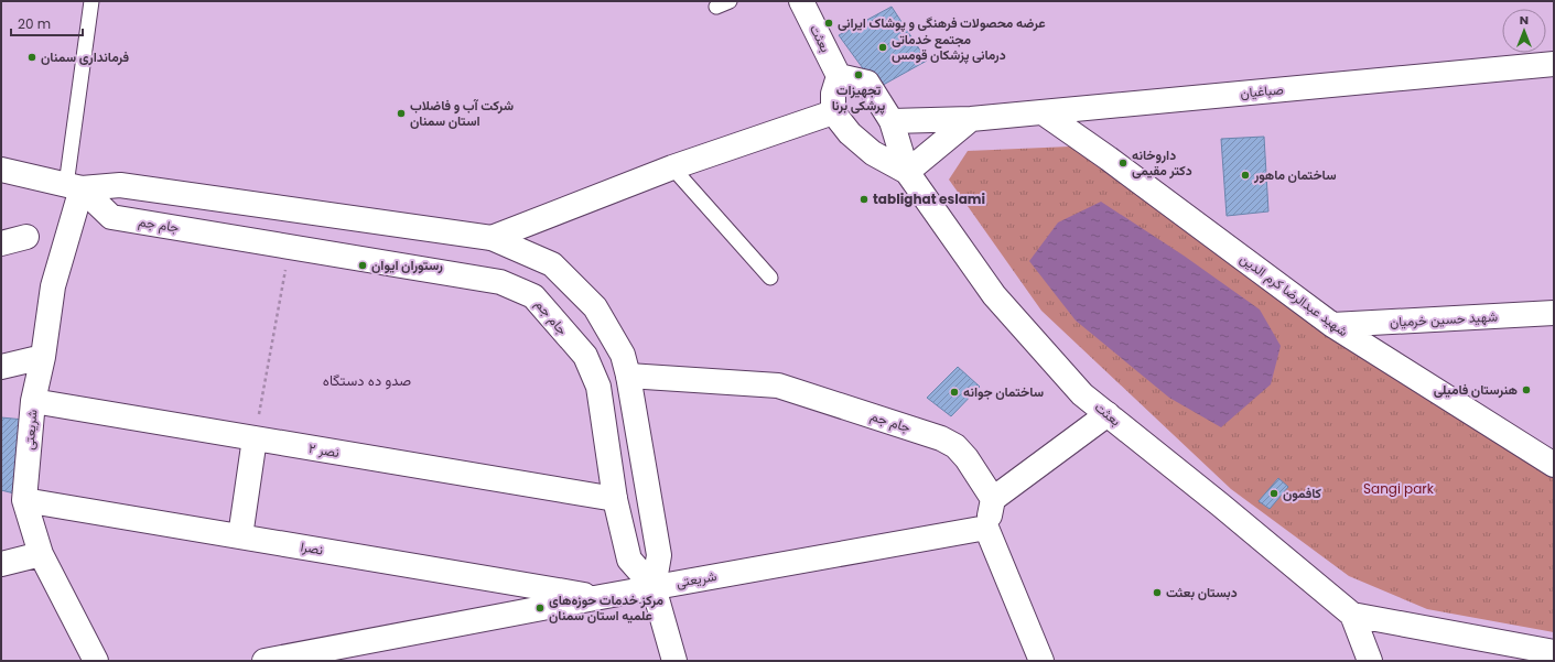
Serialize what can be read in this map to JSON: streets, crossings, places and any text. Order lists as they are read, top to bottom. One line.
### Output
{"streets":{"street":["بعثت","صباغیان","جام جم","شهید عبدالرضا کرم الدین","شهید حسین خرمیان","شریعتی","نصر ۲","نصرا"]},"crossings":[["صباغیان","شهید عبدالرضا کرم الدین"],["جام جم","شریعتی"],["جام جم","نصر ۲"],["شهید عبدالرضا کرم الدین","شهید حسین خرمیان"],["شریعتی","نصر ۲"],["شریعتی","نصرا"]],"districts":["صدو ده دستگاه"],"parks":["Sangi park"],"places":["عرضه محصولات فرهنگی و پوشاک ایرانی","مجتمع خدماتی درمانی پزشکان قومس","فرمانداری سمنان","تجهیزات پرشکی برنا","شرکت آب و فاضلاب استان سمنان","داروخانه دکتر مقیمی","ساختمان ماهور","tablighat eslami","رستوران ایوان","هنرستان فامیلی","ساختمان جوانه","کافمون","دبستان بعثت","مرکز خدمات حوزه‌های علمیه استان سمنان"],"scale_bar":"20 m","north":"top"}
